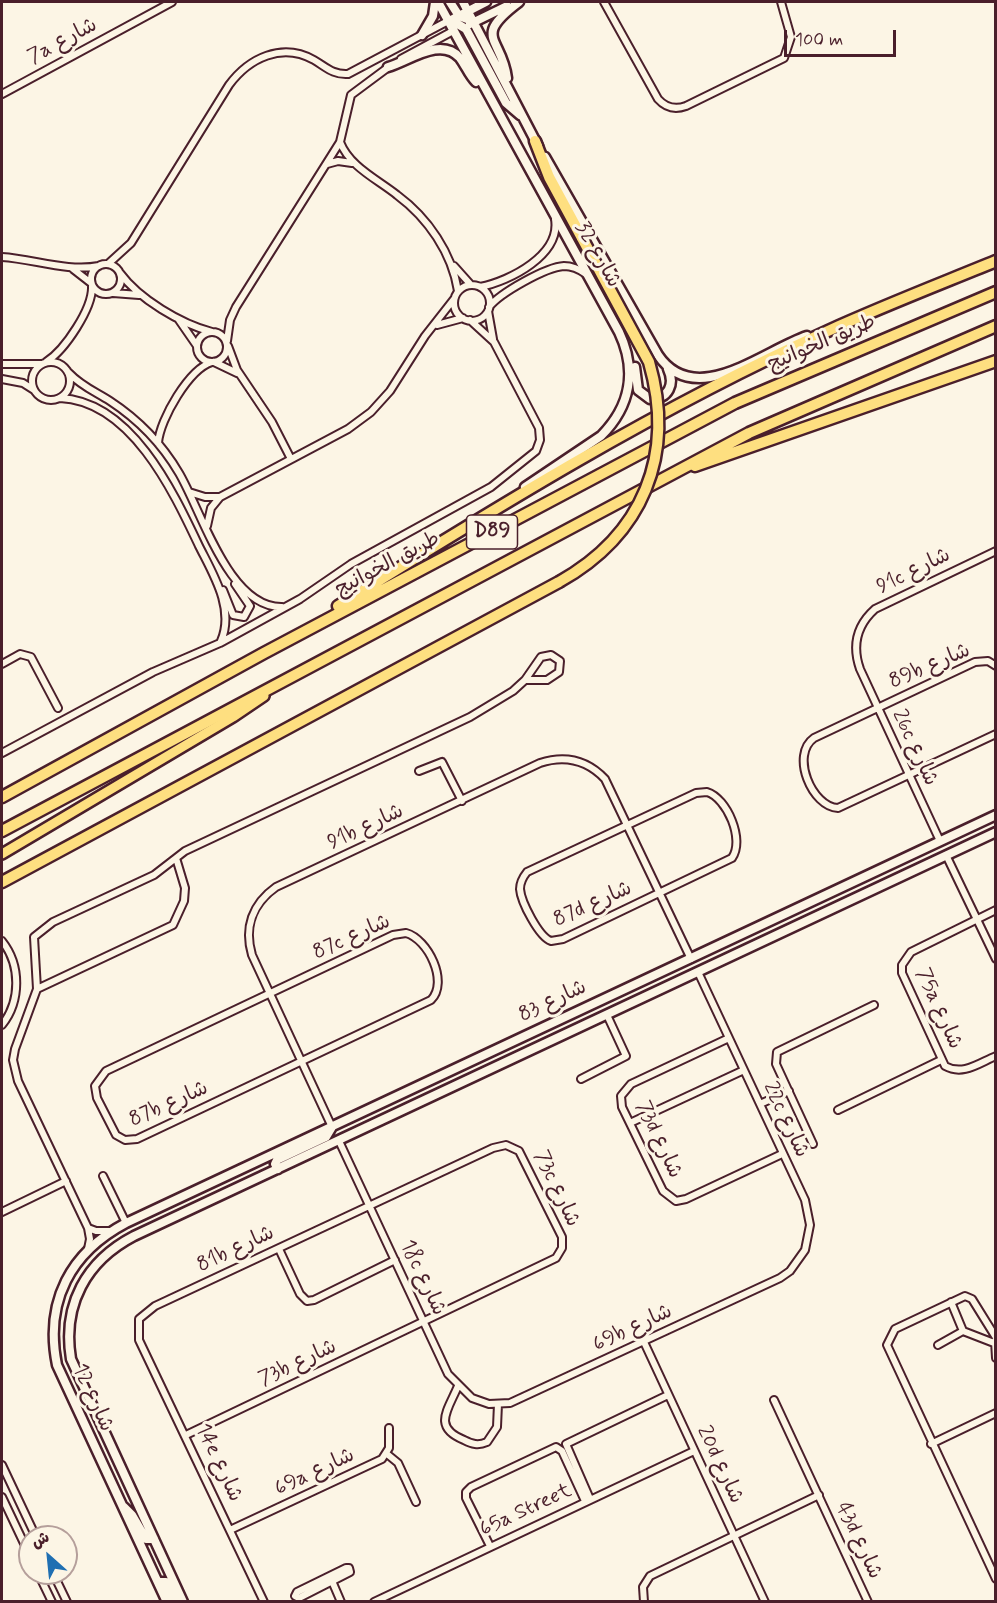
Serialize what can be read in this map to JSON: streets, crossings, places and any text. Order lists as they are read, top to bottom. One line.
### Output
{"streets":{"highway":["طريق الخوانيج","D89"],"street":["7a شارع","شارع 32","91c شارع","89b شارع","26c شارع","91b شارع","87d شارع","87c شارع","شارع 83","75a شارع","87b شارع","22c شارع","73d شارع","73c شارع","81b شارع","18c شارع","69b شارع","73b شارع","شارع 12","14e شارع","20d شارع","69a شارع","65a Street","43d شارع"]},"crossings":[["91c شارع","26c شارع"],["89b شارع","26c شارع"],["26c شارع","شارع 83"],["91b شارع","87d شارع"],["91b شارع","87c شارع"],["91b شارع","87b شارع"],["87c شارع","87b شارع"],["شارع 83","22c شارع"],["شارع 83","18c شارع"],["شارع 83","شارع 12"],["22c شارع","73d شارع"],["22c شارع","69b شارع"],["73c شارع","81b شارع"],["73c شارع","18c شارع"],["73c شارع","73b شارع"],["81b شارع","18c شارع"],["81b شارع","14e شارع"],["18c شارع","69b شارع"],["18c شارع","73b شارع"],["69b شارع","20d شارع"],["73b شارع","14e شارع"],["14e شارع","69a شارع"],["20d شارع","65a Street"],["20d شارع","43d شارع"]],"scale_bar":"100 m","north":"top left"}
